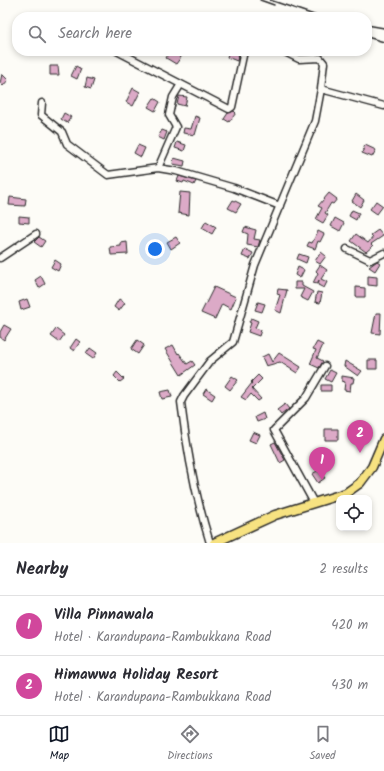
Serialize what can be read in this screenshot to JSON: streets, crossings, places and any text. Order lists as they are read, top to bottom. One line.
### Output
{"page":{"search":"Search here","pins":["2","1"],"heading":["Nearby","2 results"],"list":[{"mark":"1","name":"Villa Pinnawala","note":"Hotel · Karandupana-Rambukkana Road","value":"420 m"},{"mark":"2","name":"Himawwa Holiday Resort","note":"Hotel · Karandupana-Rambukkana Road","value":"430 m"}],"nav":["Map","Directions","Saved"]}}
